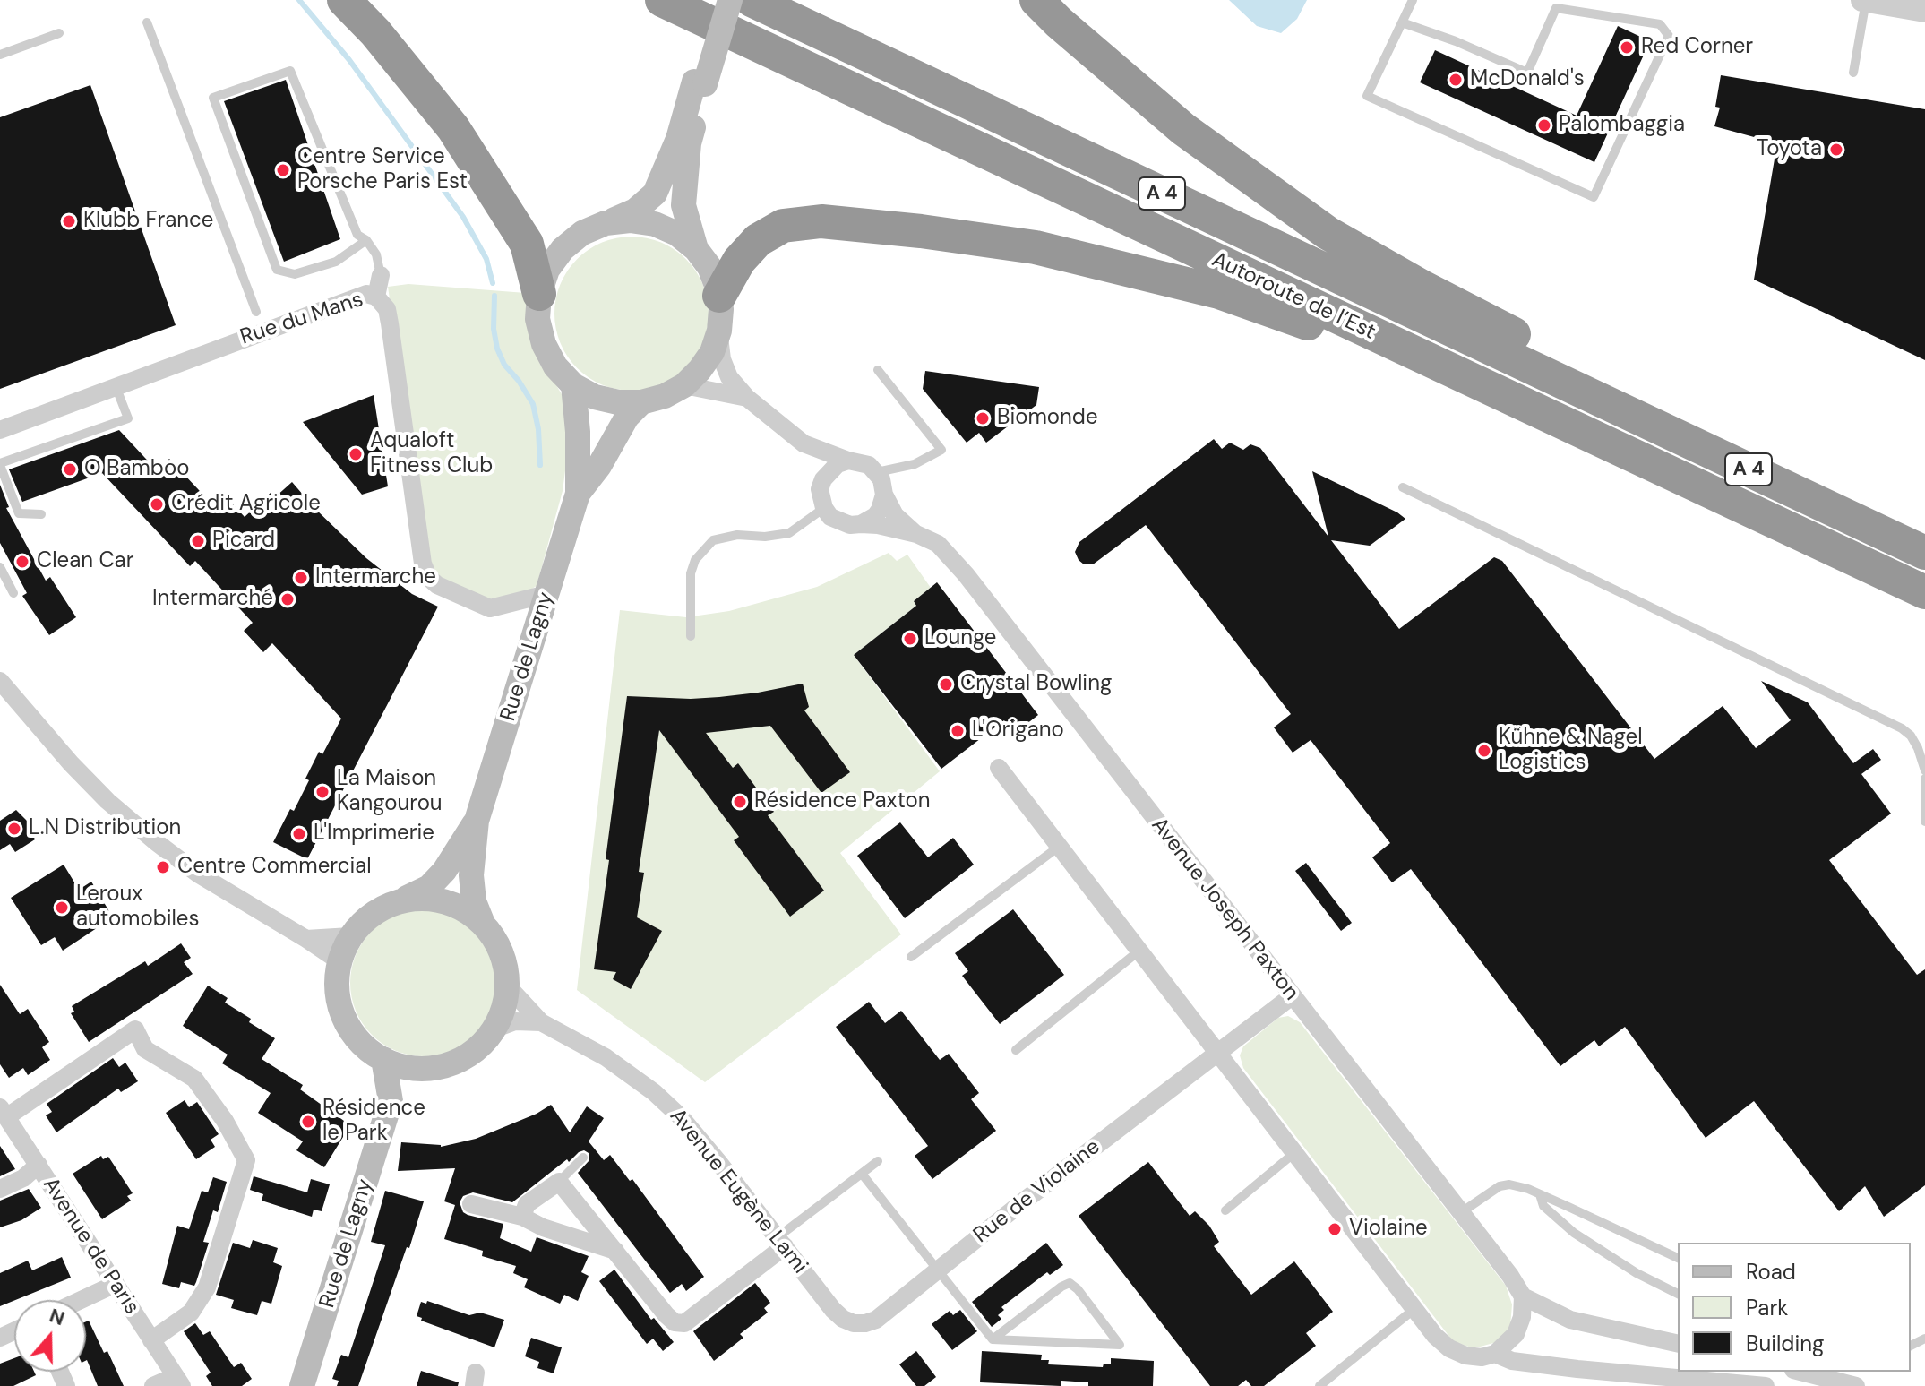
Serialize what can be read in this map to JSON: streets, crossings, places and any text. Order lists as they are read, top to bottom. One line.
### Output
{"streets":{"highway":["A 4","Autoroute de l’Est"],"main road":["Rue de Lagny"],"street":["Rue du Mans","Avenue Joseph Paxton","Avenue Eugène Lami","Rue de Violaine","Avenue de Paris"]},"crossings":[["Rue du Mans","Rue de Lagny"],["Avenue Joseph Paxton","Rue de Violaine"],["Avenue Eugène Lami","Rue de Violaine"]],"places":["Red Corner","McDonald's","Palombaggia","Toyota","Centre Service Porsche Paris Est","Klubb France","Biomonde","Aqualoft Fitness Club","O Bamboo","Crédit Agricole","Picard","Clean Car","Intermarche","Intermarché","Lounge","Crystal Bowling","L'Origano","Kühne & Nagel Logistics","La Maison Kangourou","Résidence Paxton","L.N Distribution","L'Imprimerie","Centre Commercial","Leroux automobiles","Résidence le Park","Violaine"],"legend":["Road","Park","Building"],"north":"top"}
